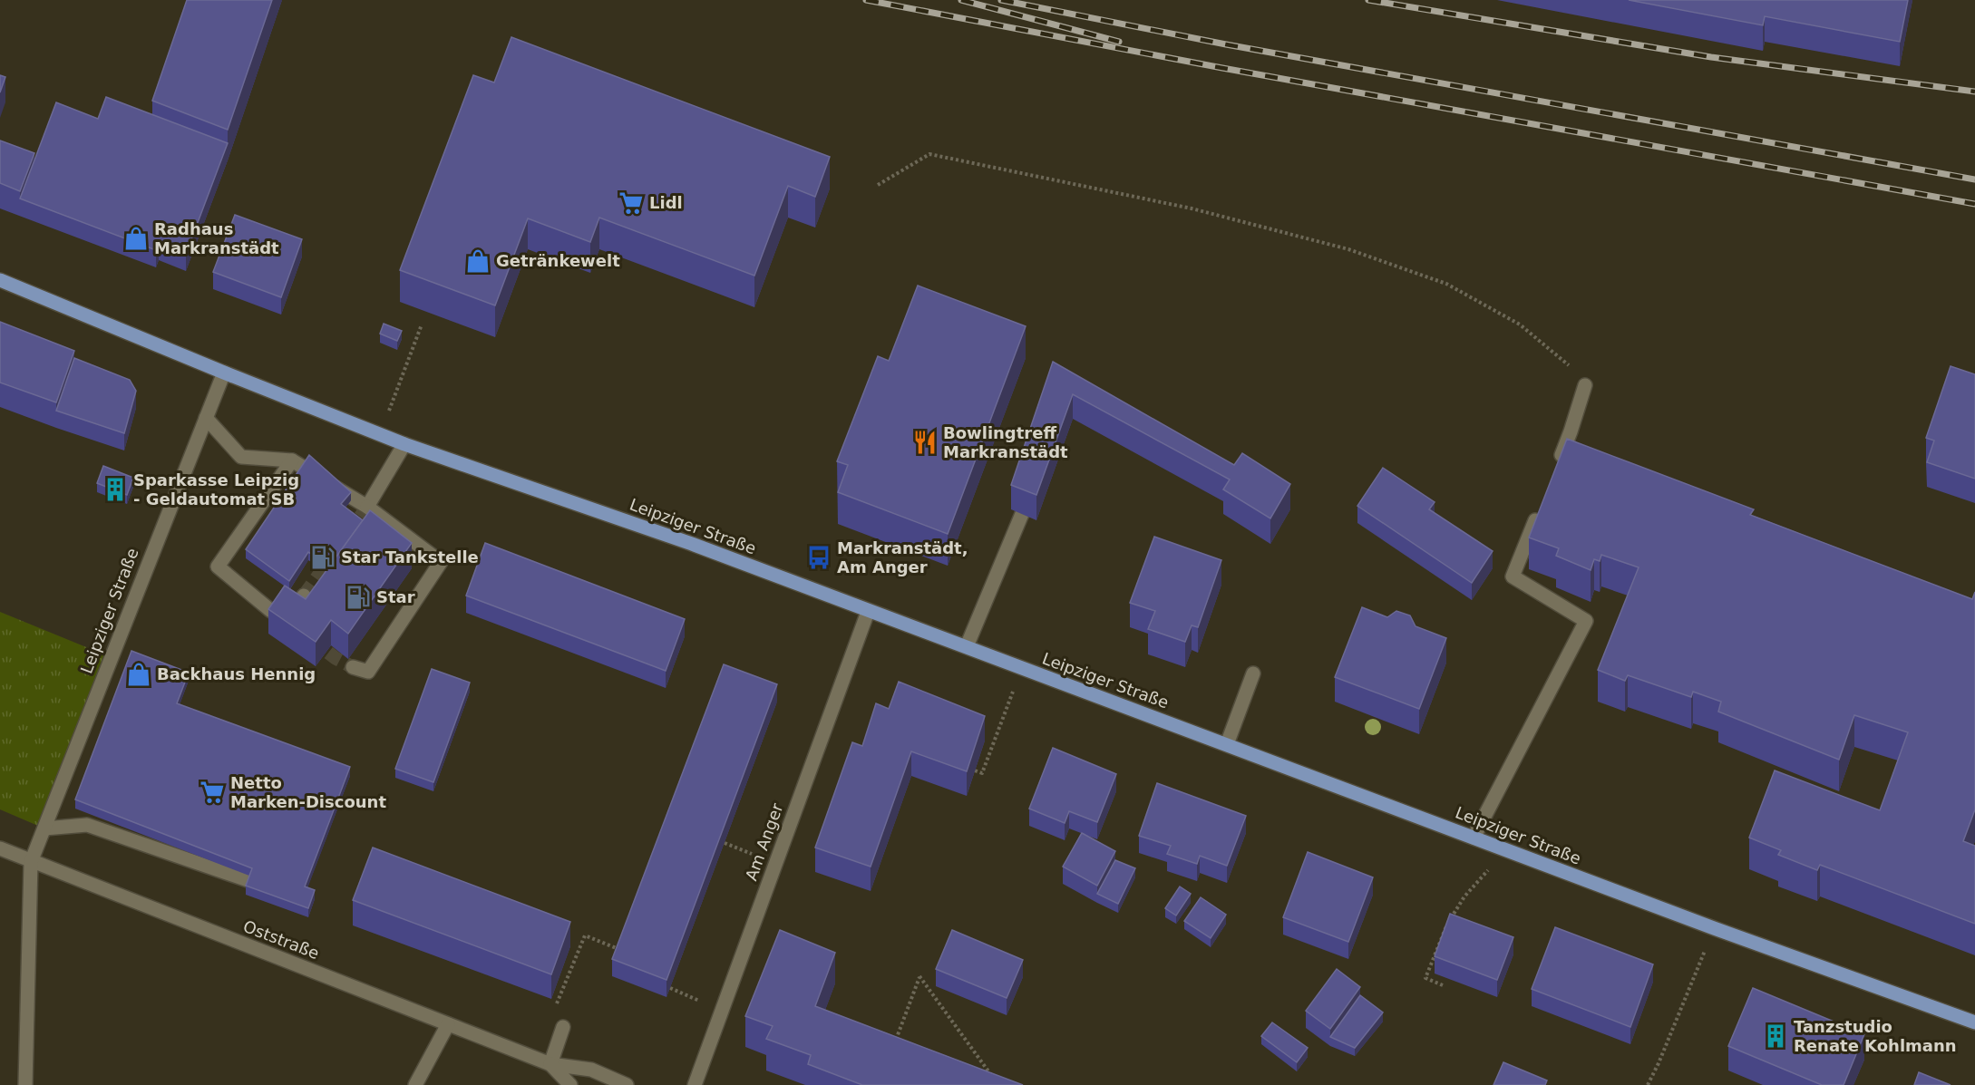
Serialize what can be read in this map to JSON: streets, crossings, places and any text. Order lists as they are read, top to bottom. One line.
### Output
{"streets":{"main road":["Leipziger Straße"],"street":["Am Anger","Oststraße"]},"crossings":[["Leipziger Straße","Am Anger"],["Leipziger Straße","Oststraße"]],"places":{"supermarket":["Lidl","Netto Marken-Discount"],"shop":["Radhaus Markranstädt","Getränkewelt","Backhaus Hennig"],"restaurant":["Bowlingtreff Markranstädt"],"building":["Sparkasse Leipzig - Geldautomat SB","Tanzstudio Renate Kohlmann"],"fuel station":["Star Tankstelle","Star"],"bus stop":["Markranstädt, Am Anger"]}}
